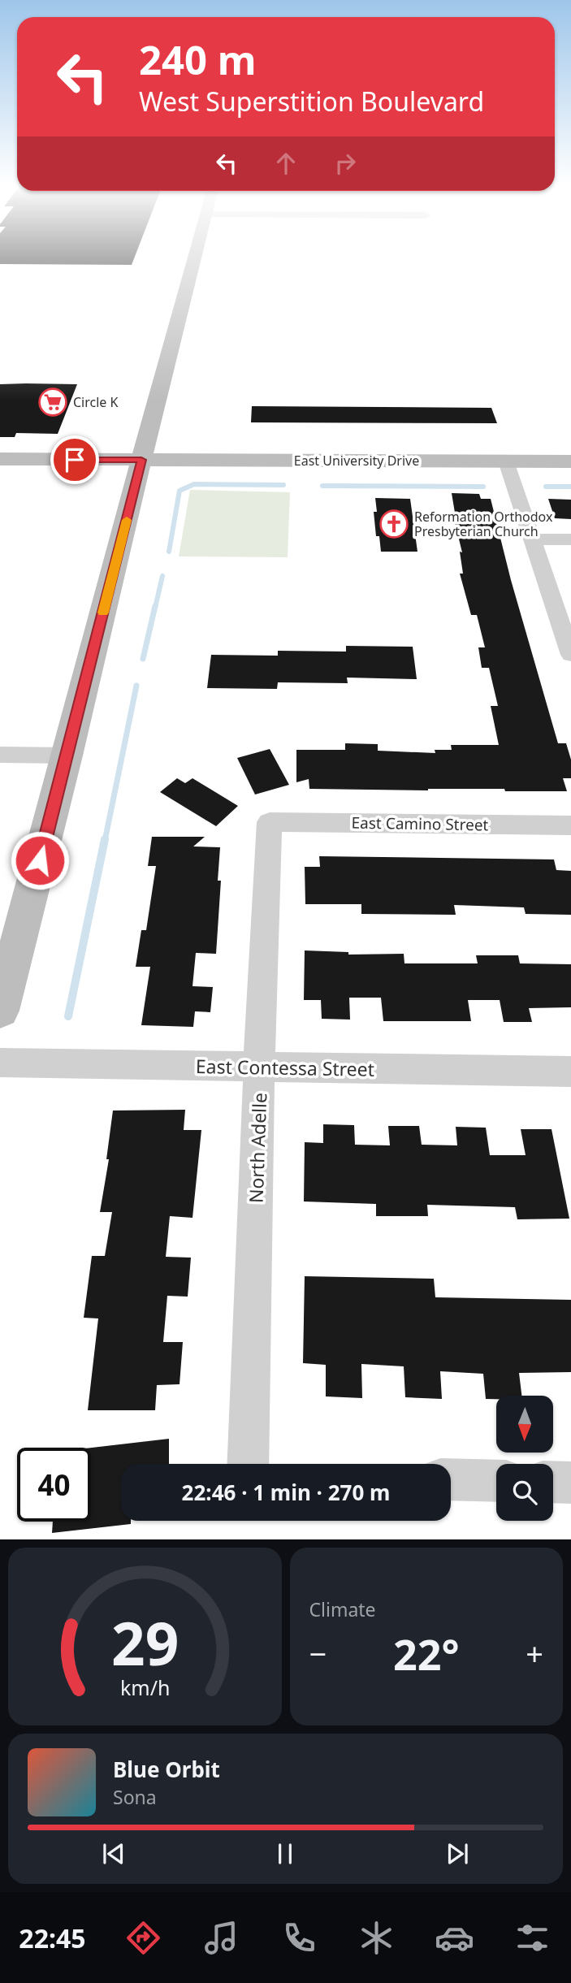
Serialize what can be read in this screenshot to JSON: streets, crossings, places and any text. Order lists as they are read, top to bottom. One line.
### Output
{"streets":{"street":["East University Drive","East Camino Street","East Contessa Street","North Adelle"]},"crossings":[["East Camino Street","North Adelle"],["East Contessa Street","North Adelle"]],"places":{"supermarket":["Circle K"],"church":["Reformation Orthodox Presbyterian Church"]},"north":"bottom","page":{"turn":["240 m","West Superstition Boulevard"],"limit":"40","trip":"22:46 · 1 min · 270 m","tile":"Climate","heat":["−","22°","+"],"song":["Blue Orbit","Sona"],"tabs":"22:45","gauge":["29","km/h"]}}
